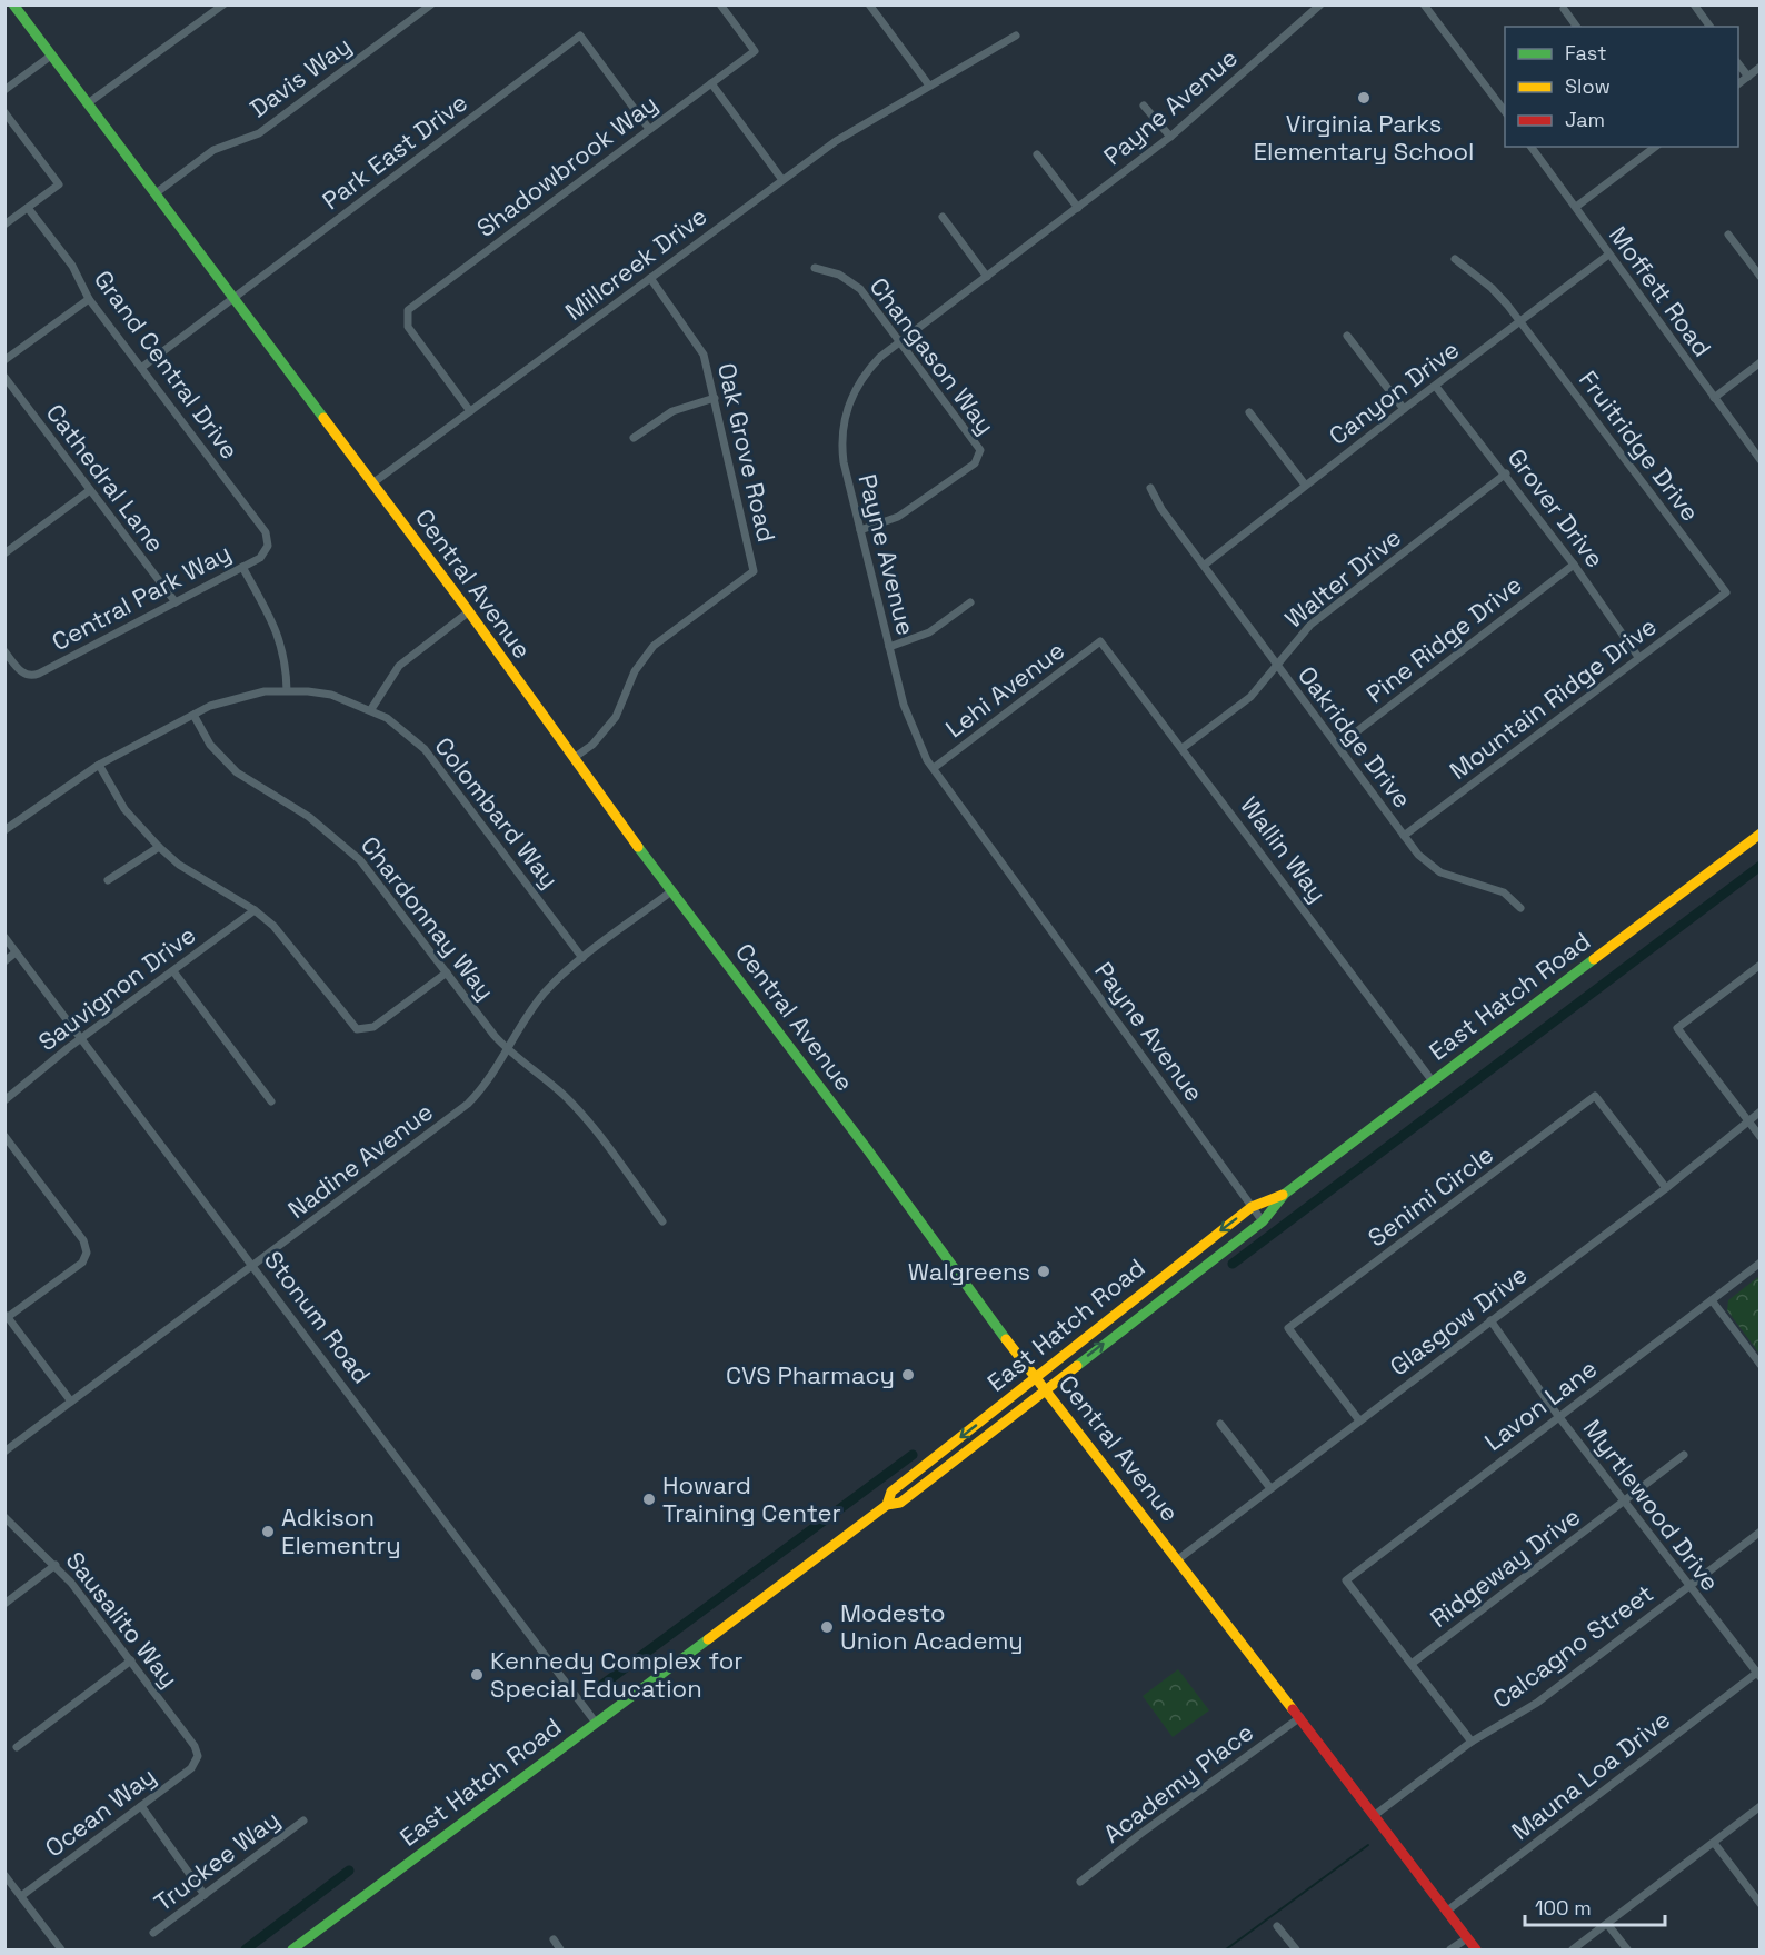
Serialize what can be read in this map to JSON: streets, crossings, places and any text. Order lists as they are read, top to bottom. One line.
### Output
{"streets":{"street":["Davis Way","Payne Avenue","Park East Drive","Shadowbrook Way","Millcreek Drive","Moffett Road","Changason Way","Grand Central Drive","Canyon Drive","Fruitridge Drive","Oak Grove Road","Cathedral Lane","Grover Drive","Walter Drive","Central Avenue","Central Park Way","Pine Ridge Drive","Lehi Avenue","Mountain Ridge Drive","Oakridge Drive","Colombard Way","Wallin Way","Chardonnay Way","Sauvignon Drive","East Hatch Road","Nadine Avenue","Senimi Circle","Stonum Road","Glasgow Drive","Lavon Lane","Myrtlewood Drive","Ridgeway Drive","Sausalito Way","Calcagno Street","Mauna Loa Drive","Academy Place","Ocean Way","Truckee Way"]},"crossings":[["Davis Way","Central Avenue"],["Payne Avenue","Changason Way"],["Payne Avenue","Lehi Avenue"],["Payne Avenue","East Hatch Road"],["Park East Drive","Shadowbrook Way"],["Park East Drive","Grand Central Drive"],["Park East Drive","Central Avenue"],["Shadowbrook Way","Millcreek Drive"],["Millcreek Drive","Oak Grove Road"],["Millcreek Drive","Central Avenue"],["Moffett Road","Canyon Drive"],["Grand Central Drive","Central Park Way"],["Canyon Drive","Fruitridge Drive"],["Canyon Drive","Grover Drive"],["Canyon Drive","Oakridge Drive"],["Fruitridge Drive","Mountain Ridge Drive"],["Oak Grove Road","Central Avenue"],["Cathedral Lane","Central Park Way"],["Grover Drive","Walter Drive"],["Grover Drive","Pine Ridge Drive"],["Grover Drive","Mountain Ridge Drive"],["Walter Drive","Oakridge Drive"],["Walter Drive","Wallin Way"],["Central Avenue","East Hatch Road"],["Central Avenue","Nadine Avenue"],["Central Avenue","Glasgow Drive"],["Central Avenue","Calcagno Street"],["Central Avenue","Mauna Loa Drive"],["Central Avenue","Academy Place"],["Pine Ridge Drive","Oakridge Drive"],["Lehi Avenue","Wallin Way"],["Mountain Ridge Drive","Oakridge Drive"],["Colombard Way","Chardonnay Way"],["Colombard Way","Nadine Avenue"],["Wallin Way","East Hatch Road"],["Chardonnay Way","Nadine Avenue"],["Sauvignon Drive","Stonum Road"],["East Hatch Road","Stonum Road"],["Nadine Avenue","Stonum Road"],["Senimi Circle","Glasgow Drive"],["Glasgow Drive","Myrtlewood Drive"],["Lavon Lane","Myrtlewood Drive"],["Lavon Lane","Ridgeway Drive"],["Myrtlewood Drive","Ridgeway Drive"],["Myrtlewood Drive","Calcagno Street"],["Myrtlewood Drive","Mauna Loa Drive"],["Sausalito Way","Ocean Way"]],"places":["Virginia Parks Elementary School","Walgreens","CVS Pharmacy","Howard Training Center","Adkison Elementry","Modesto Union Academy","Kennedy Complex for Special Education"],"legend":["Fast","Slow","Jam"],"scale_bar":"100 m"}
